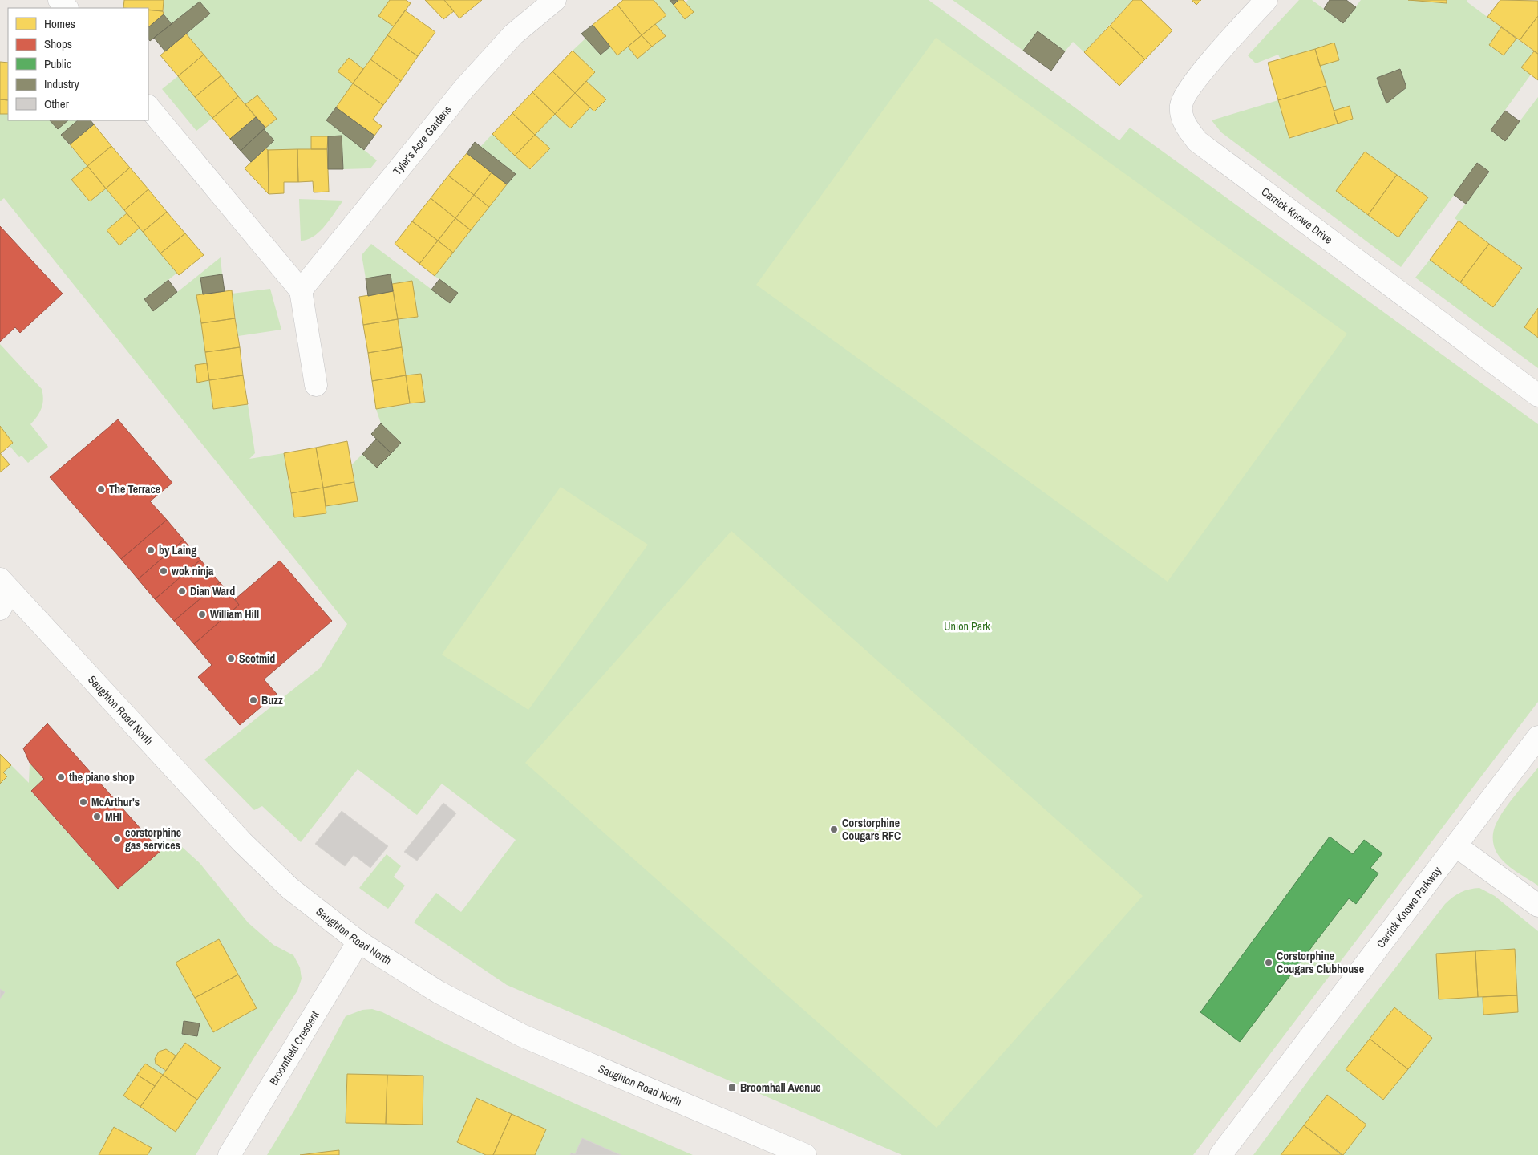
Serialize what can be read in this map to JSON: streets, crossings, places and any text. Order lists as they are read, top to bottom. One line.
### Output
{"streets":{"street":["Tyler's Acre Gardens","Carrick Knowe Drive","Saughton Road North","Carrick Knowe Parkway","Broomfield Crescent"]},"crossings":[["Saughton Road North","Broomfield Crescent"]],"parks":["Union Park"],"places":{"other":["The Terrace","by Laing","wok ninja","Dian Ward","William Hill","Scotmid","Buzz","the piano shop","McArthur's","MHI","Corstorphine Cougars RFC","corstorphine gas services","Corstorphine Cougars Clubhouse"],"transit":["Broomhall Avenue"]},"legend":["Homes","Shops","Public","Industry","Other"]}
